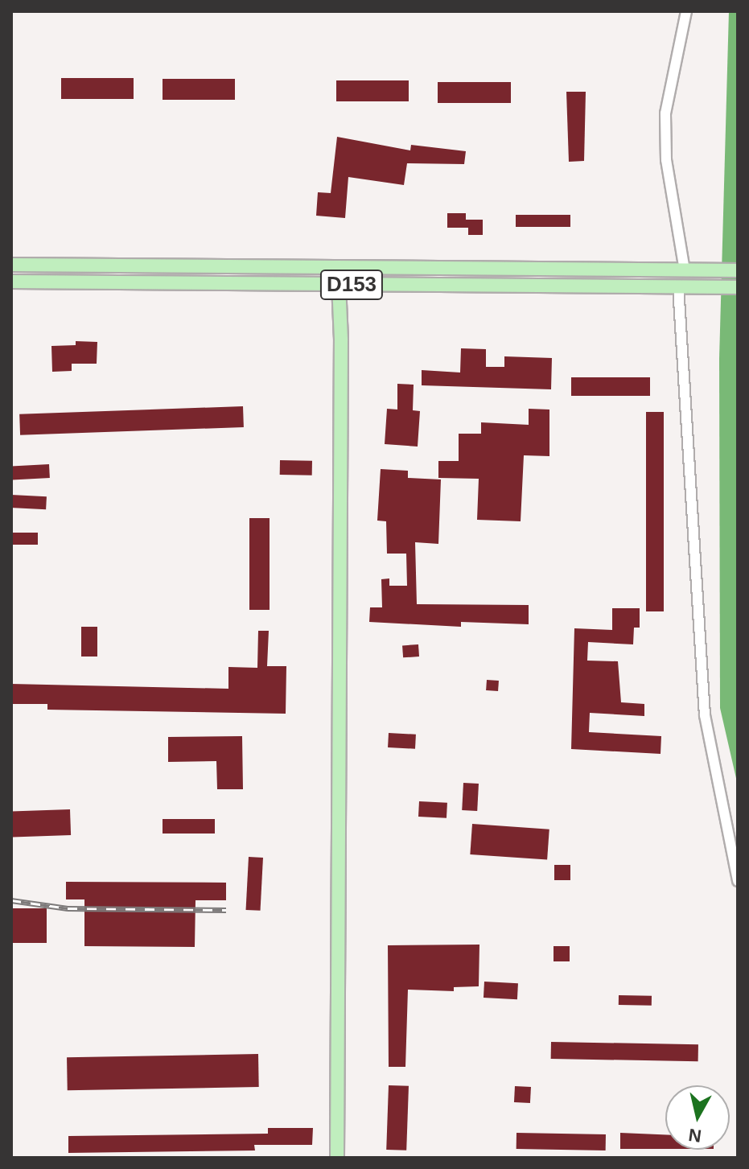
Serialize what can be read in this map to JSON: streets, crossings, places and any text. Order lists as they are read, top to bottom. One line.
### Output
{"streets":{"main road":["D153"]},"north":"bottom"}
